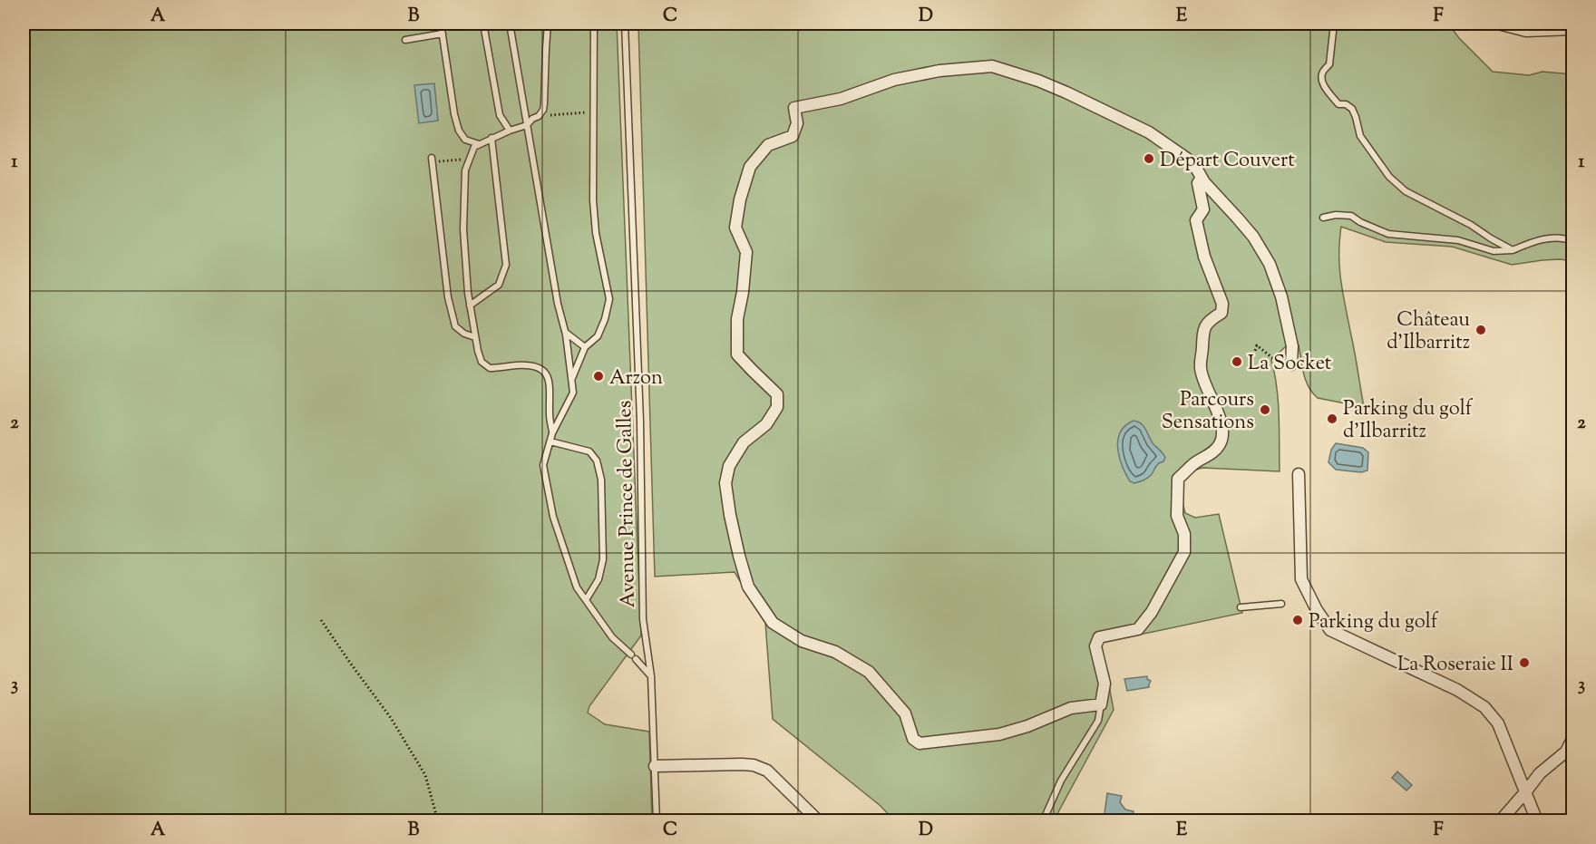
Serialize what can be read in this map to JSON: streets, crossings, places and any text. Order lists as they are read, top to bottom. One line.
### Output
{"streets":{"lane":["Avenue Prince de Galles"]},"places":["Départ Couvert","Château d'Ilbarritz","La Socket","Arzon","Parcours Sensations","Parking du golf d'Ilbarritz","Parking du golf","La Roseraie II"],"grid":{"columns":["A","B","C","D","E","F"],"rows":["1","2","3"]}}
